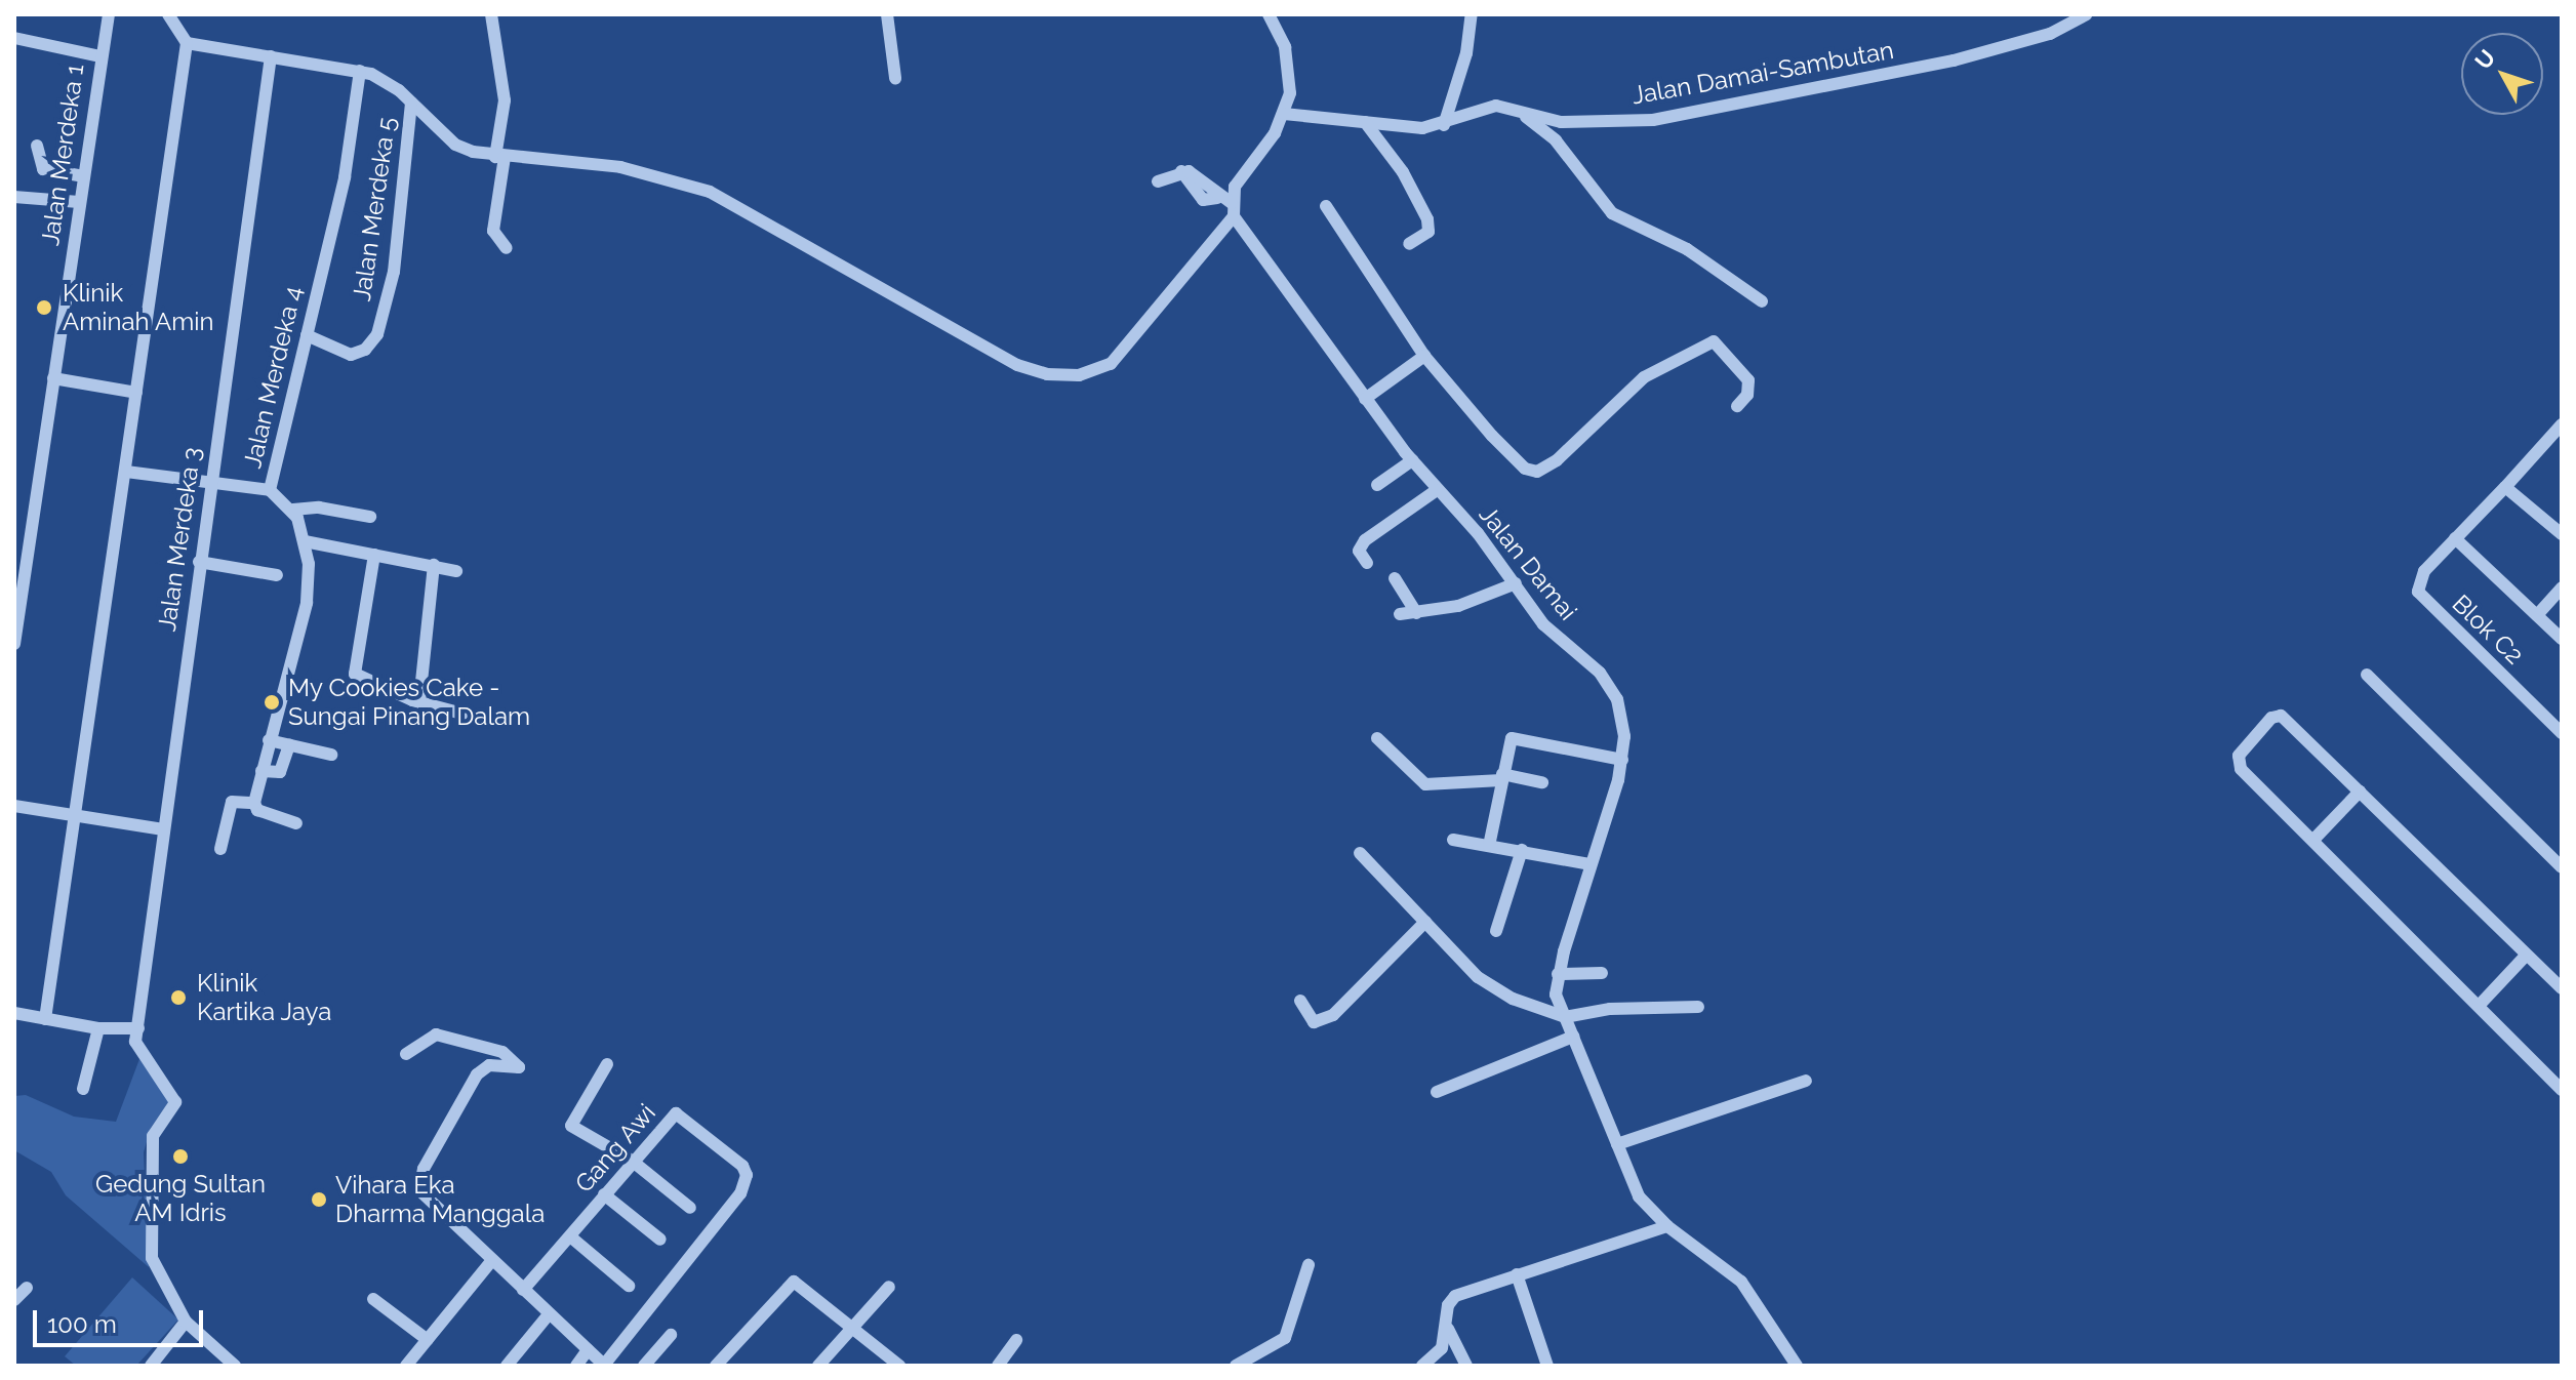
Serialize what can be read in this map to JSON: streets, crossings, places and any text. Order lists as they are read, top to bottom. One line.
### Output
{"streets":{"street":["Jalan Damai-Sambutan","Jalan Merdeka 1","Jalan Merdeka 5","Jalan Merdeka 4","Jalan Merdeka 3","Jalan Damai","Blok C2","Gang Awi"]},"crossings":[["Jalan Merdeka 5","Jalan Merdeka 4"]],"places":["Klinik Aminah Amin","My Cookies Cake - Sungai Pinang Dalam","Klinik Kartika Jaya","Gedung Sultan AM Idris","Vihara Eka Dharma Manggala"],"scale_bar":"100 m","north":"top left"}
